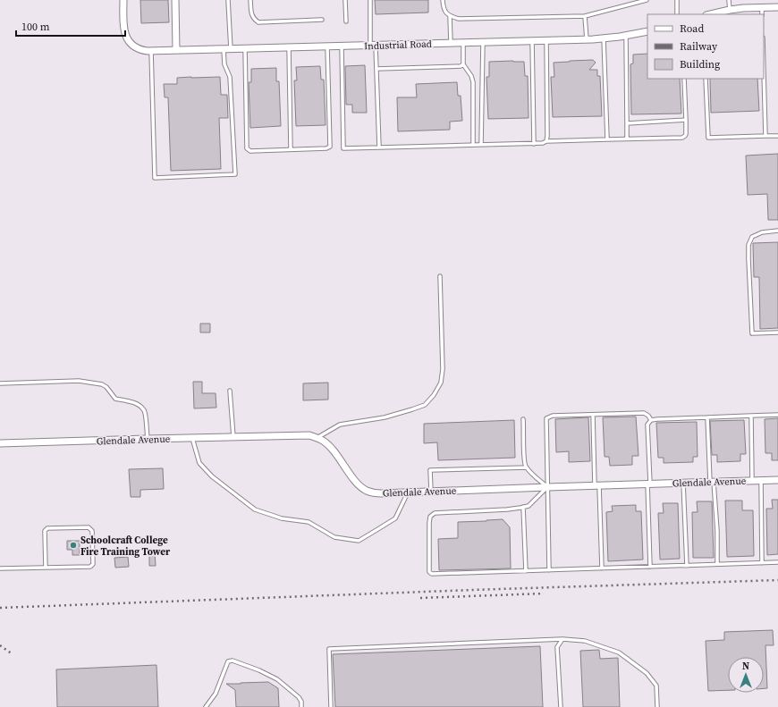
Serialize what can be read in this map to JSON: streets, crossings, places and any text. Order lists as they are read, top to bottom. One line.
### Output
{"streets":{"street":["Industrial Road","Glendale Avenue"]},"places":["Schoolcraft College Fire Training Tower"],"legend":["Road","Railway","Building"],"scale_bar":"100 m","north":"top"}
